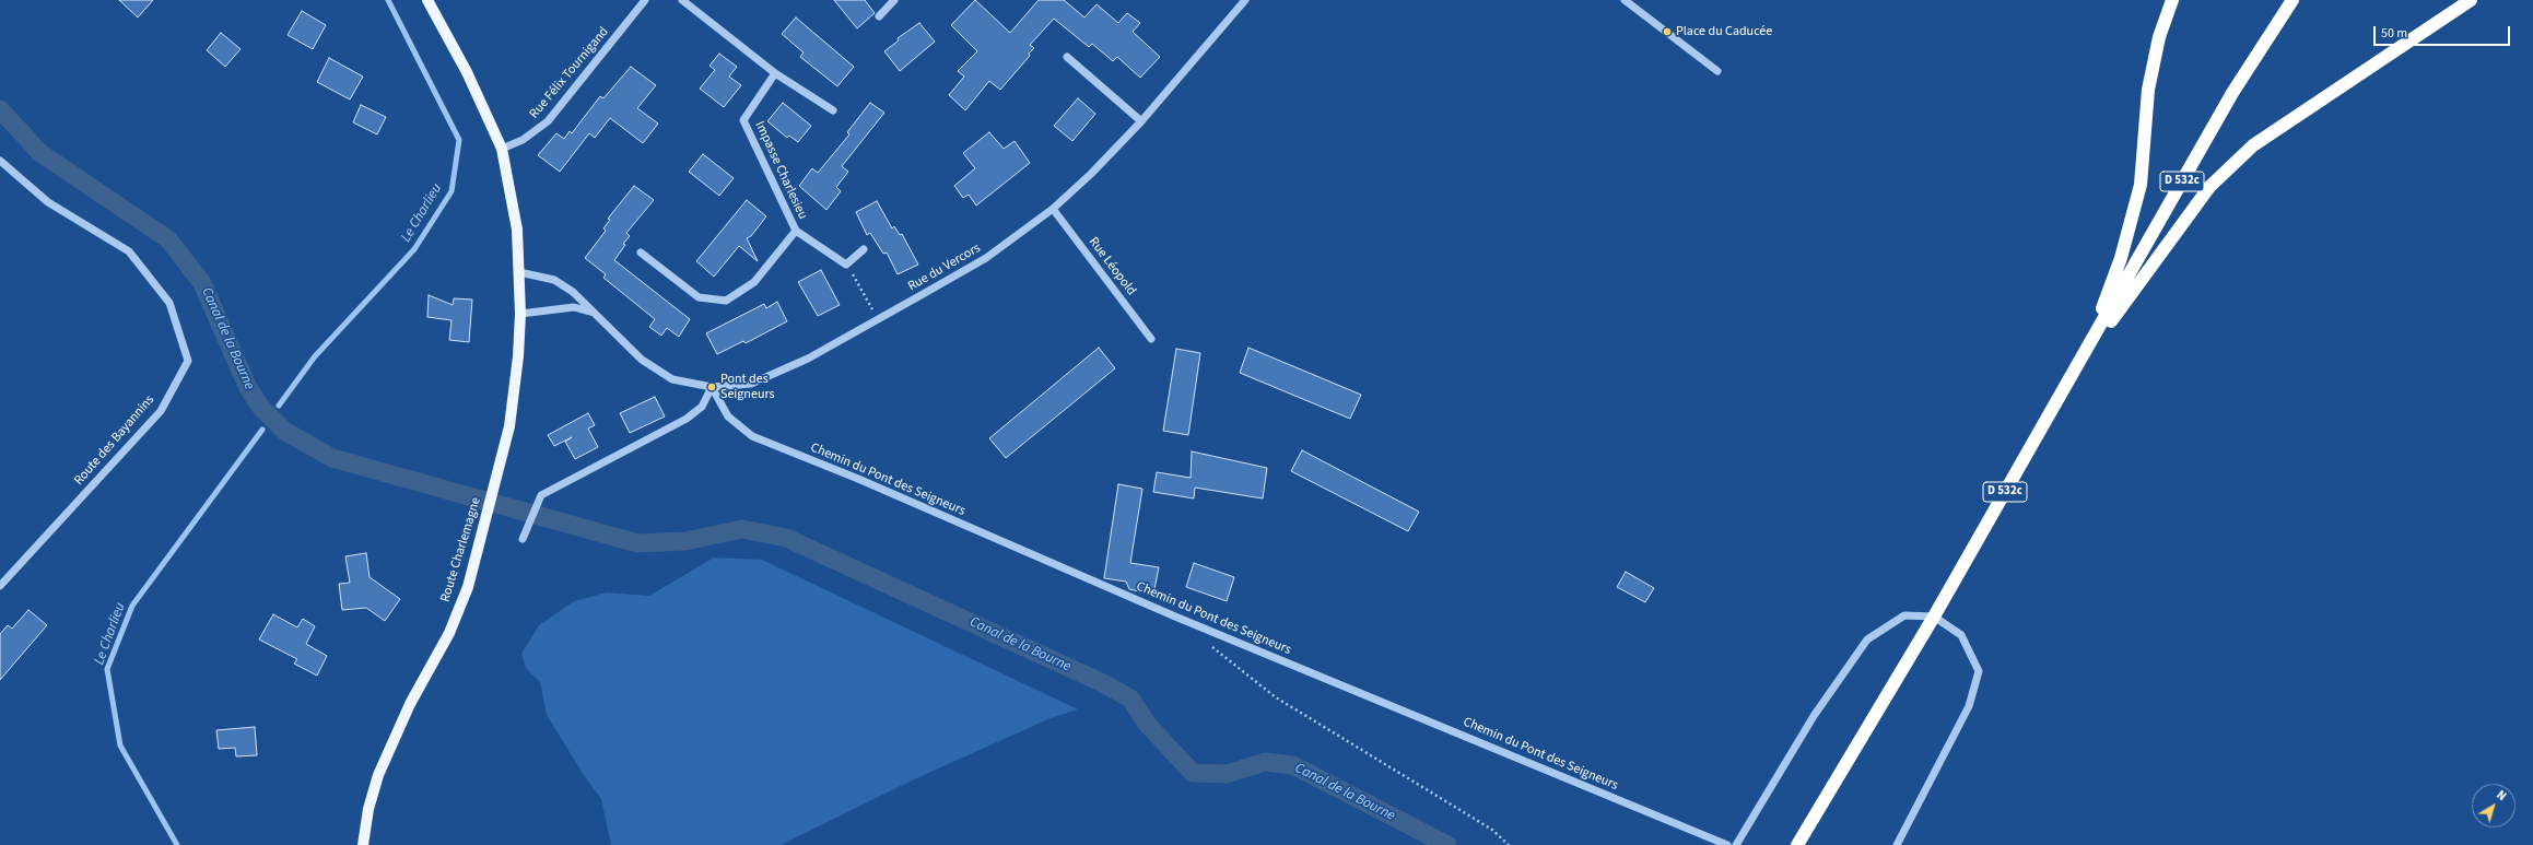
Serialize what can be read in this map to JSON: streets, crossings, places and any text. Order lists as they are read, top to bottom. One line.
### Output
{"streets":{"highway":["D 532c"],"main road":["Route Charlemagne"],"street":["Rue Félix Tournigand","Impasse Charlesieu","Rue Léopold","Rue du Vercors","Route des Bayannins","Chemin du Pont des Seigneurs"]},"crossings":[["Rue Félix Tournigand","Route Charlemagne"],["Rue Léopold","Rue du Vercors"],["Rue du Vercors","Chemin du Pont des Seigneurs"],["Rue du Vercors","Route Charlemagne"]],"water":["Le Charlieu","Canal de la Bourne"],"places":["Place du Caducée","Pont des Seigneurs"],"scale_bar":"50 m","north":"top right"}
